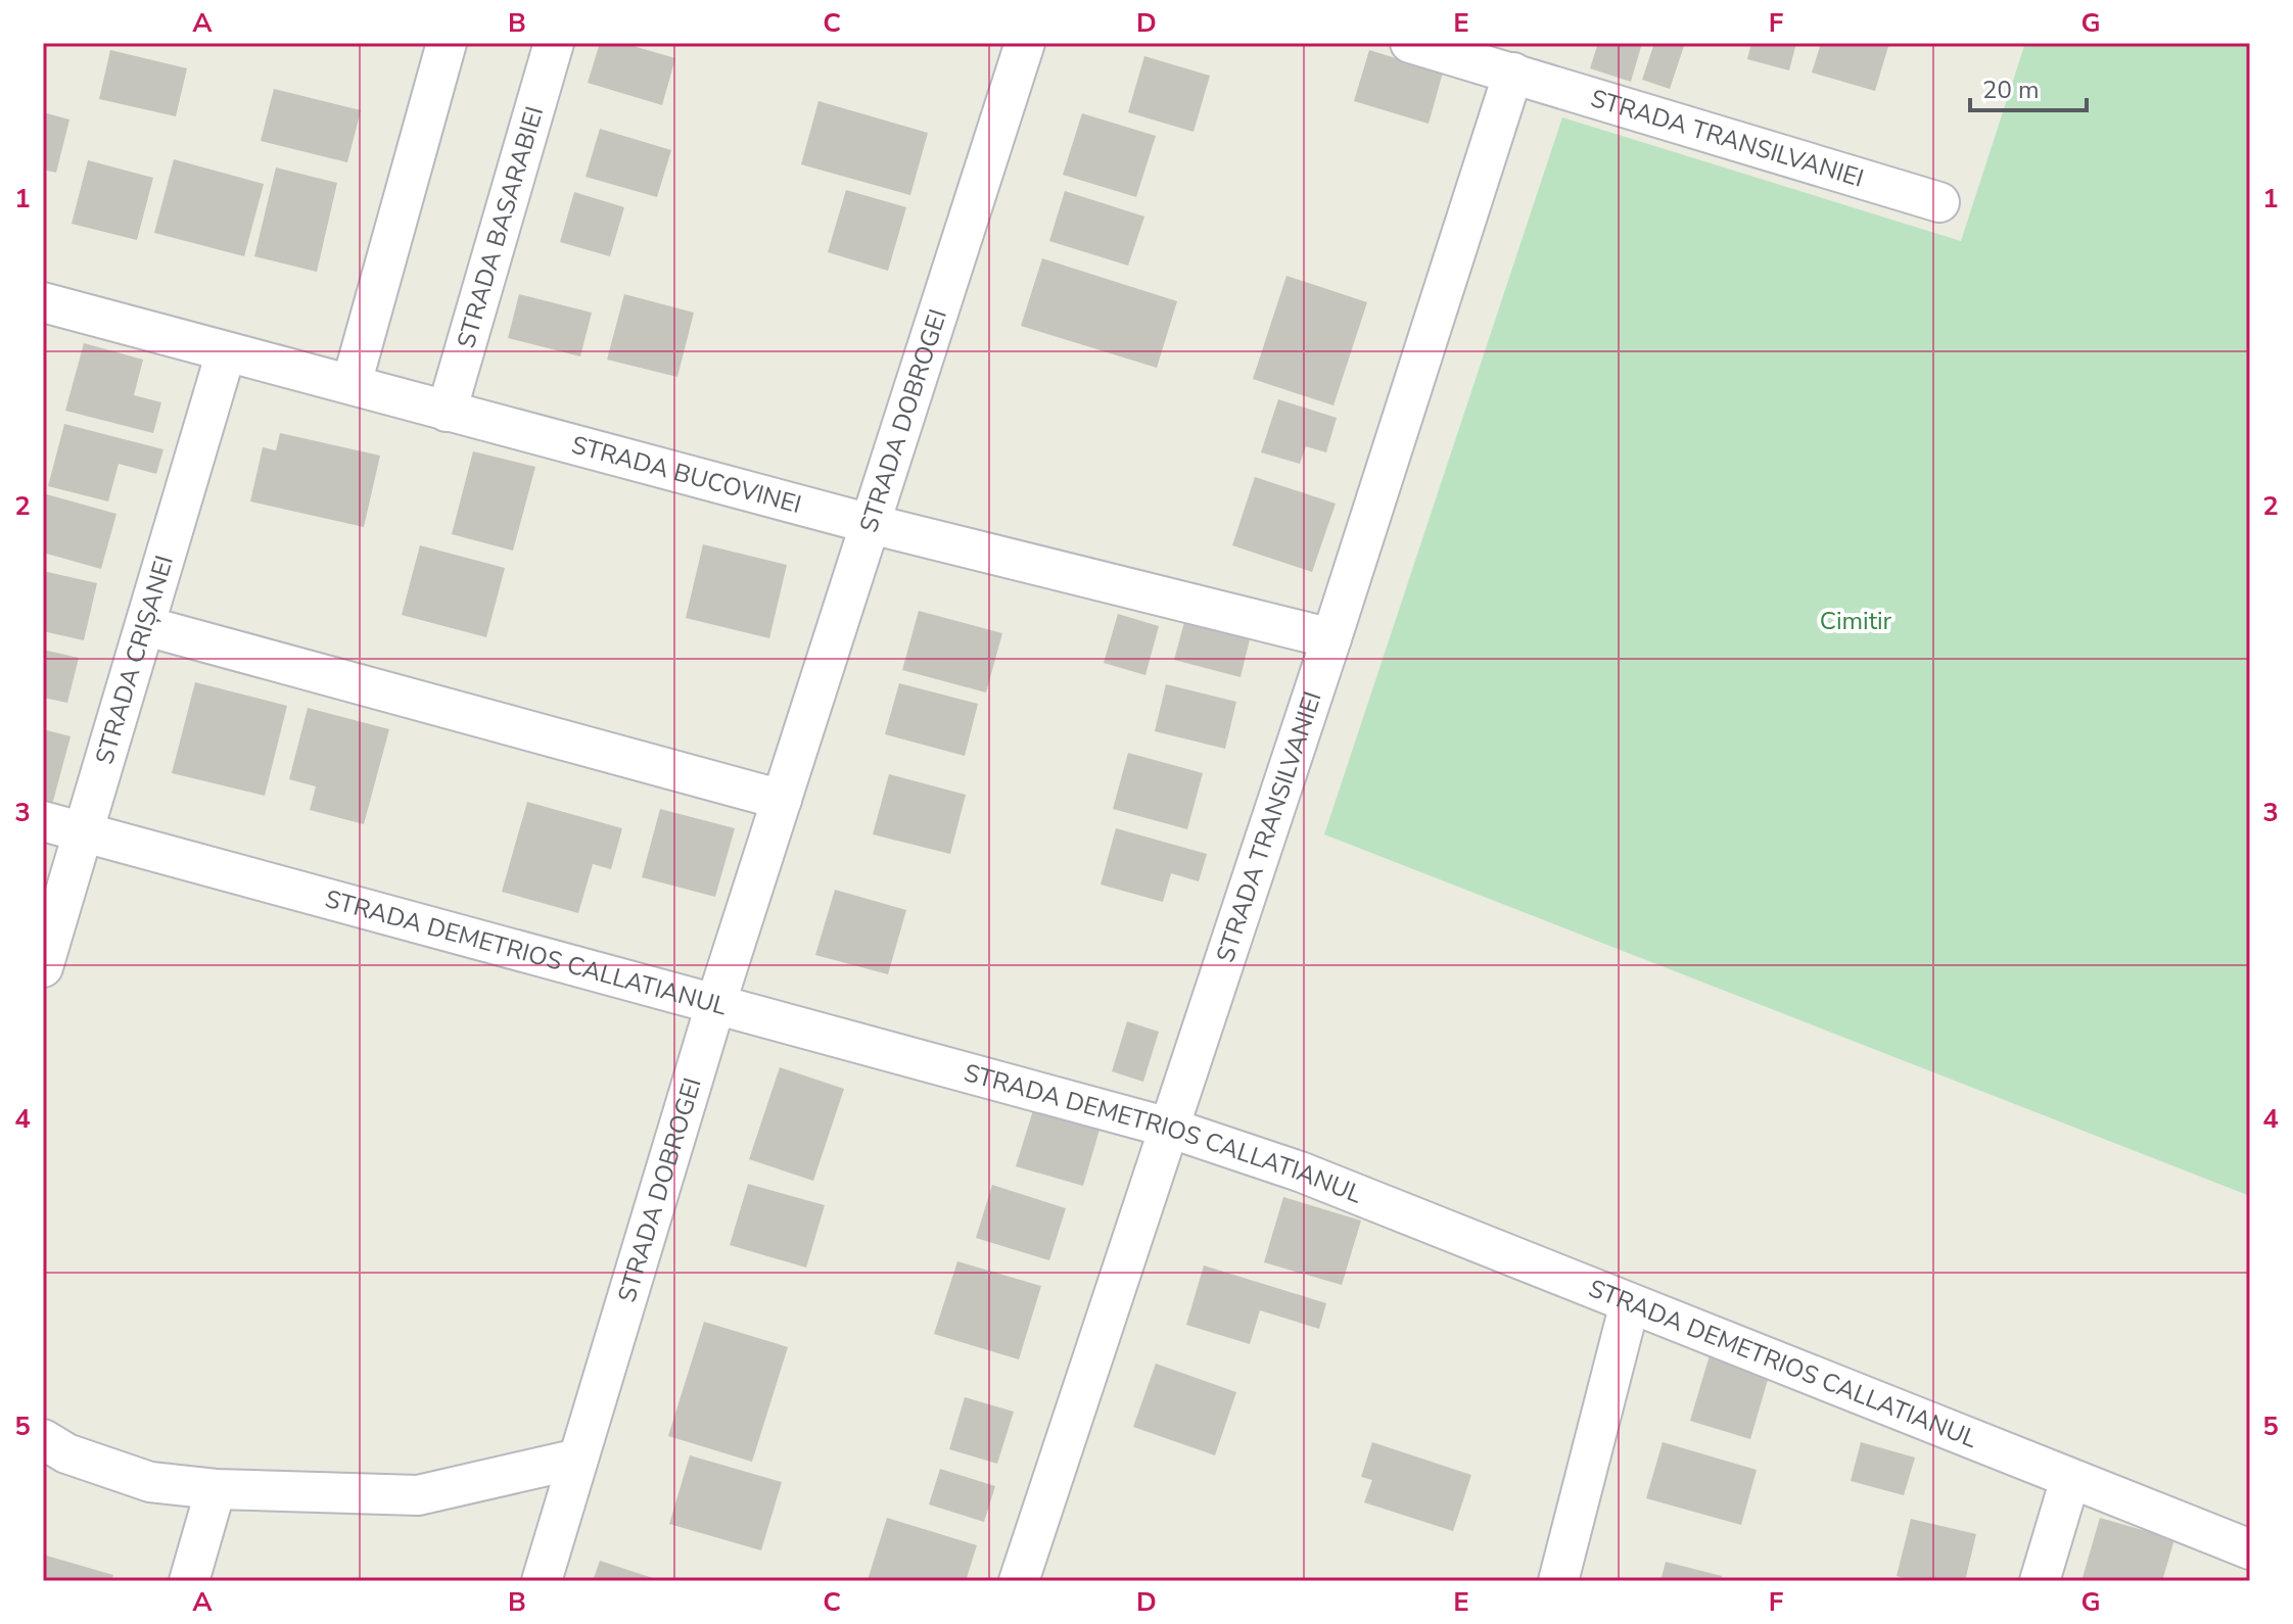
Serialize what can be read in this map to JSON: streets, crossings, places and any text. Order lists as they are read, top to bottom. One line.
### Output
{"streets":{"street":["STRADA TRANSILVANIEI","STRADA BASARABIEI","STRADA DOBROGEI","STRADA BUCOVINEI","STRADA CRIȘANEI","STRADA DEMETRIOS CALLATIANUL"]},"crossings":[["STRADA TRANSILVANIEI","STRADA BUCOVINEI"],["STRADA TRANSILVANIEI","STRADA DEMETRIOS CALLATIANUL"],["STRADA BASARABIEI","STRADA BUCOVINEI"],["STRADA DOBROGEI","STRADA BUCOVINEI"],["STRADA DOBROGEI","STRADA DEMETRIOS CALLATIANUL"],["STRADA BUCOVINEI","STRADA CRIȘANEI"],["STRADA CRIȘANEI","STRADA DEMETRIOS CALLATIANUL"]],"parks":["Cimitir"],"scale_bar":"20 m","grid":{"columns":["A","B","C","D","E","F","G"],"rows":["1","2","3","4","5"]}}
